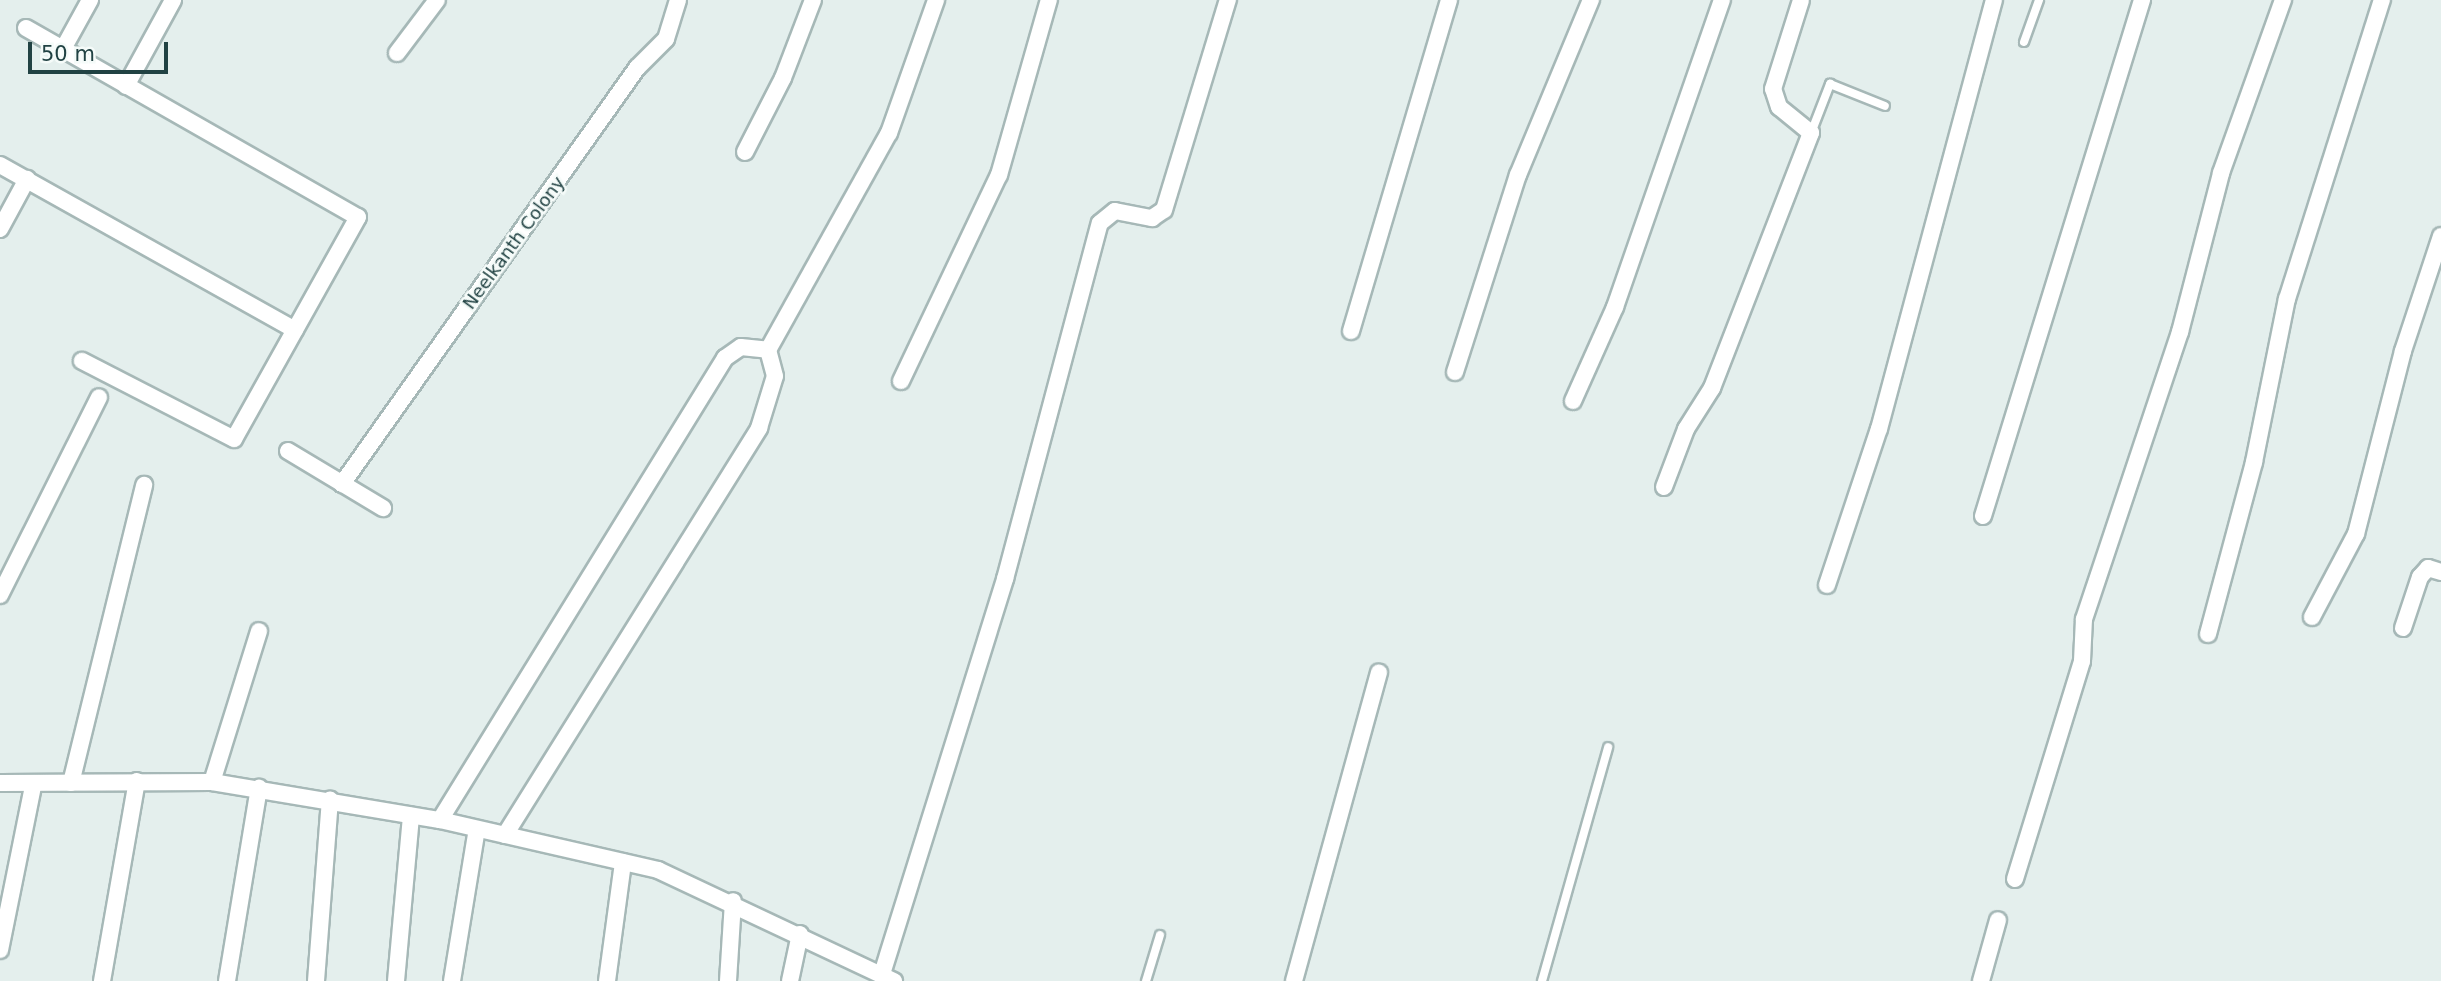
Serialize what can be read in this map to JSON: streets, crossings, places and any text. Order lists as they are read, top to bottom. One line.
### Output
{"streets":{"street":["Neelkanth Colony"]},"scale_bar":"50 m"}
